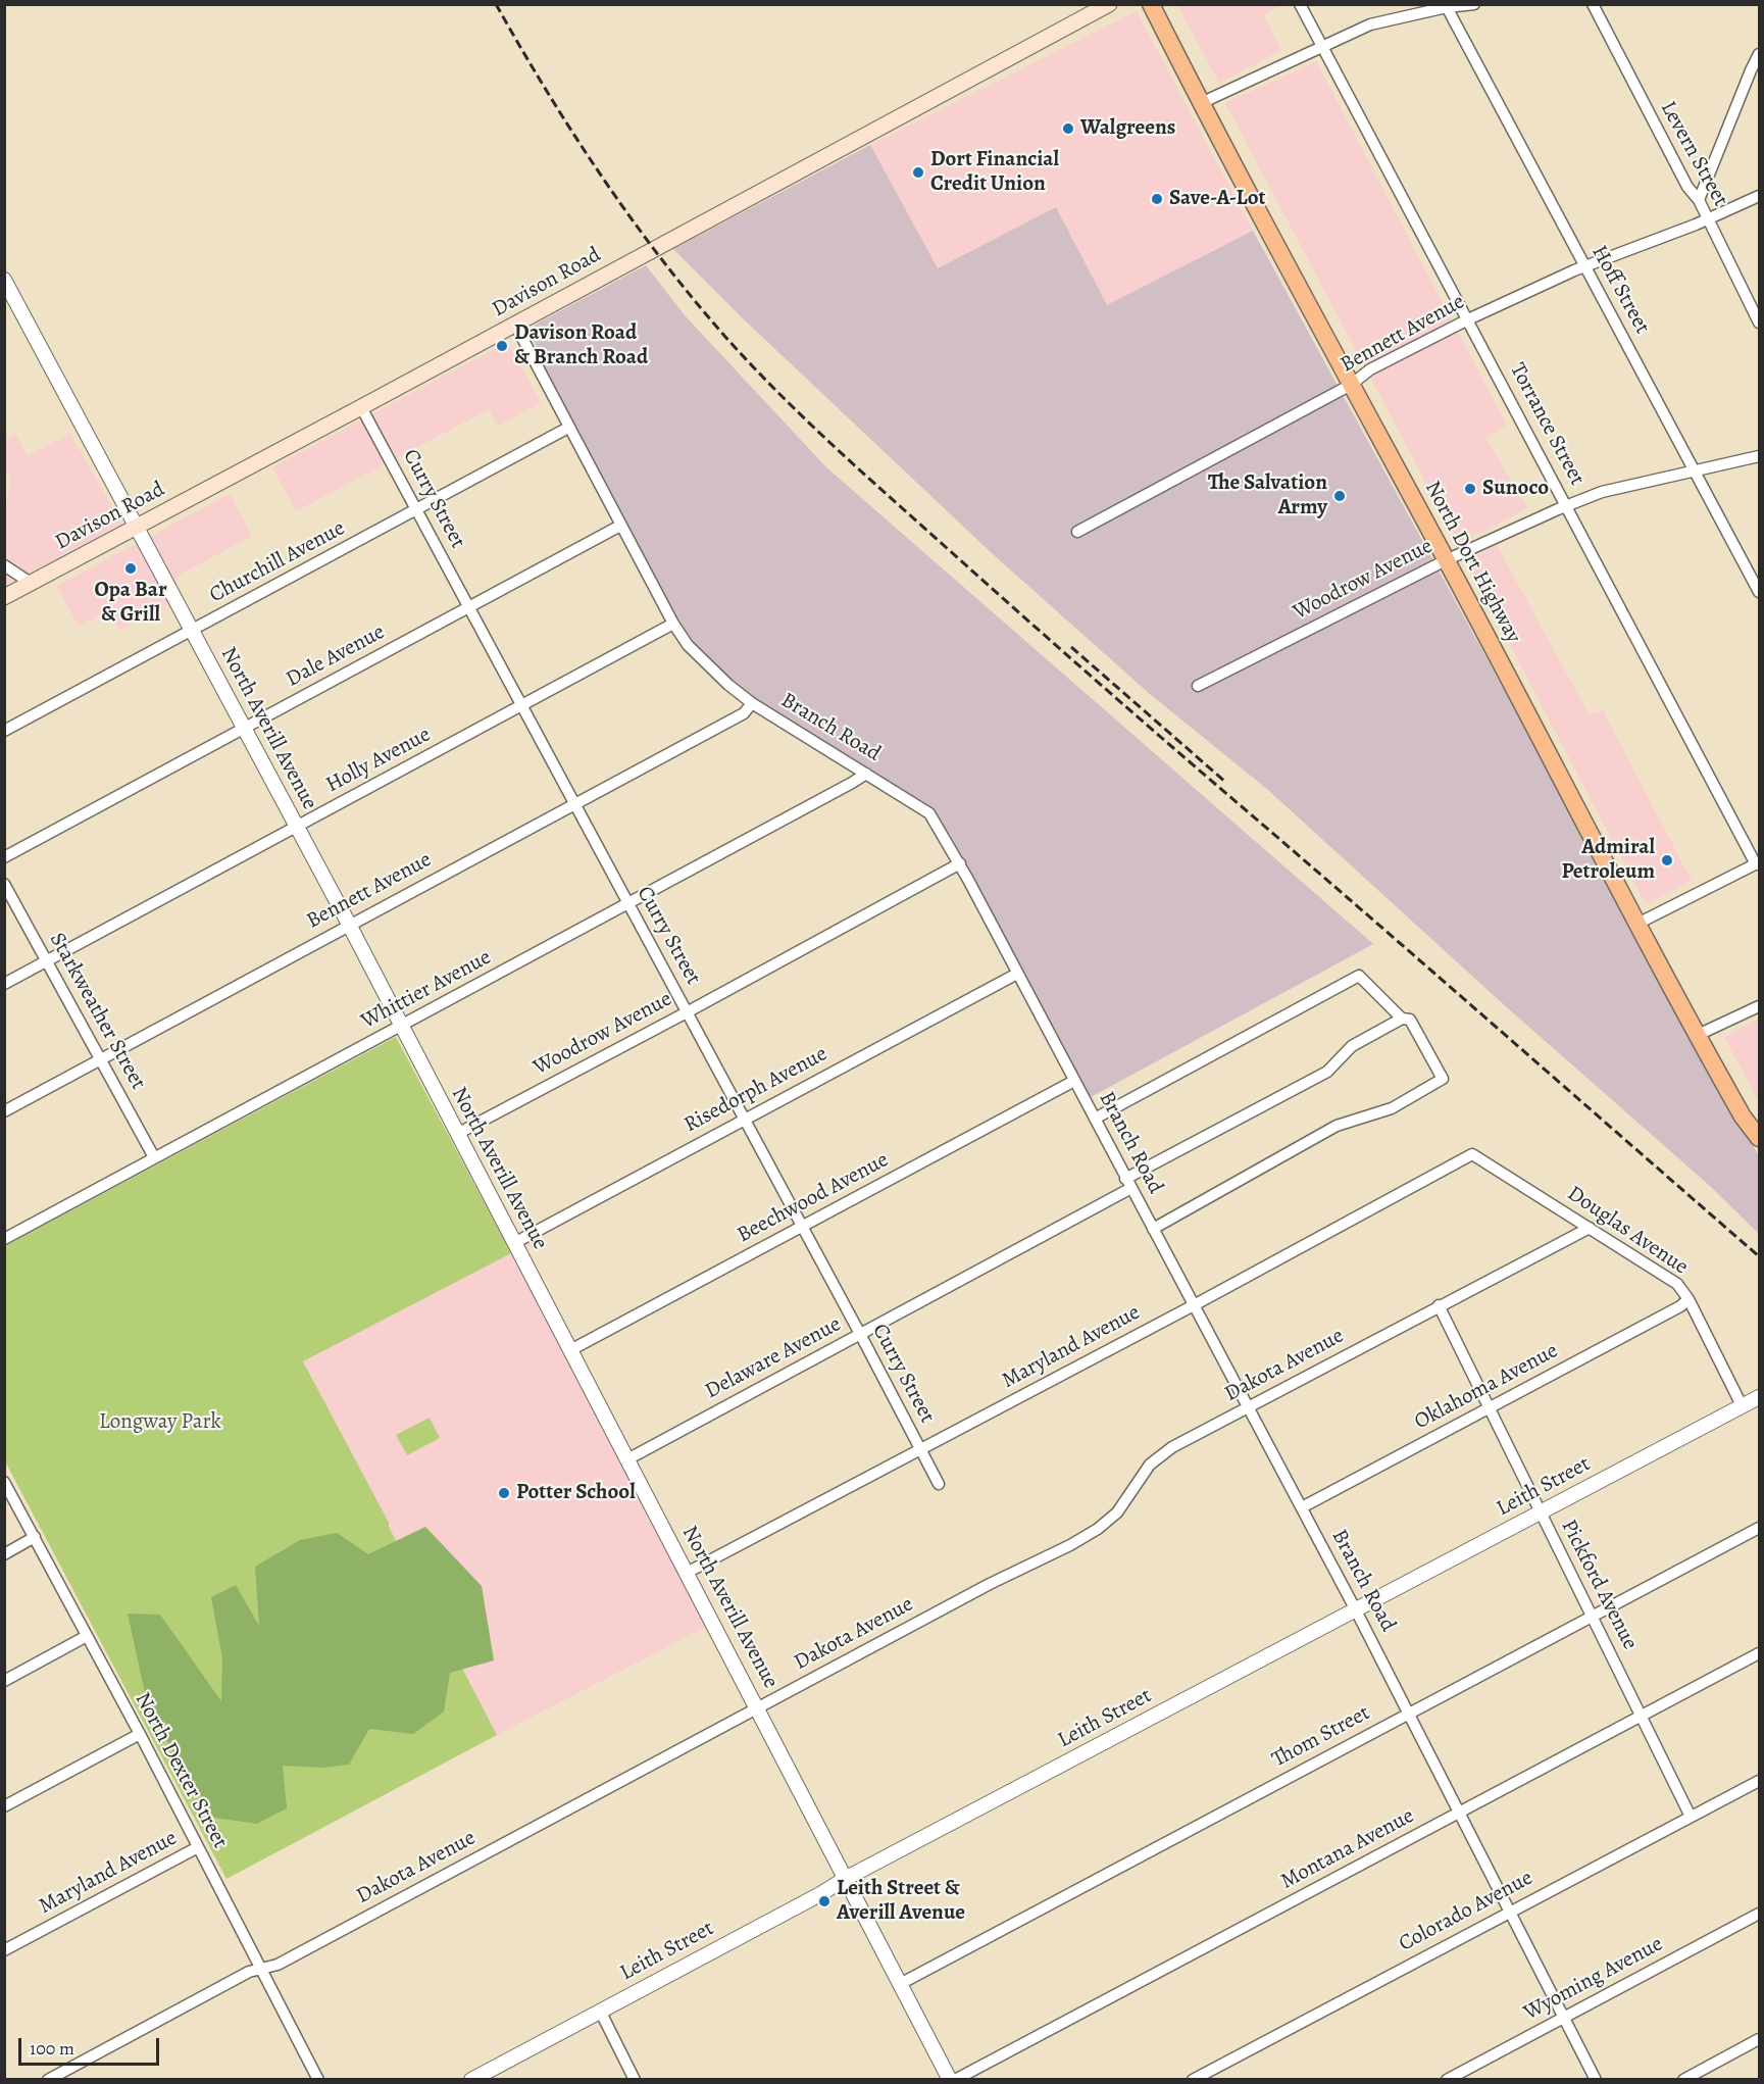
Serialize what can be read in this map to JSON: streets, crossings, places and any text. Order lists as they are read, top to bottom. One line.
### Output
{"streets":{"main road":["Davison Road","North Dort Highway"],"street":["Levern Street","Hoff Street","Bennett Avenue","Torrance Street","Curry Street","Churchill Avenue","Woodrow Avenue","Dale Avenue","Branch Road","North Averill Avenue","Holly Avenue","Whittier Avenue","Starkweather Street","Risedorph Avenue","Beechwood Avenue","Douglas Avenue","Maryland Avenue","Delaware Avenue","Dakota Avenue","Oklahoma Avenue","Leith Street","Pickford Avenue","Thom Street","North Dexter Street","Montana Avenue","Colorado Avenue","Wyoming Avenue"]},"crossings":[["Levern Street","Bennett Avenue"],["Davison Road","Curry Street"],["Davison Road","Branch Road"],["Davison Road","North Averill Avenue"],["Hoff Street","Bennett Avenue"],["Hoff Street","Woodrow Avenue"],["Bennett Avenue","Torrance Street"],["Bennett Avenue","Curry Street"],["Bennett Avenue","North Dort Highway"],["Bennett Avenue","Branch Road"],["Bennett Avenue","North Averill Avenue"],["Bennett Avenue","Starkweather Street"],["Torrance Street","Woodrow Avenue"],["Curry Street","Churchill Avenue"],["Curry Street","Woodrow Avenue"],["Curry Street","Dale Avenue"],["Curry Street","Holly Avenue"],["Curry Street","Whittier Avenue"],["Curry Street","Risedorph Avenue"],["Curry Street","Beechwood Avenue"],["Curry Street","Maryland Avenue"],["Curry Street","Delaware Avenue"],["Churchill Avenue","Branch Road"],["Churchill Avenue","North Averill Avenue"],["North Dort Highway","Woodrow Avenue"],["Woodrow Avenue","Branch Road"],["Woodrow Avenue","North Averill Avenue"],["Dale Avenue","Branch Road"],["Dale Avenue","North Averill Avenue"],["Branch Road","Holly Avenue"],["Branch Road","Whittier Avenue"],["Branch Road","Risedorph Avenue"],["Branch Road","Beechwood Avenue"],["Branch Road","Maryland Avenue"],["Branch Road","Delaware Avenue"],["Branch Road","Dakota Avenue"],["Branch Road","Oklahoma Avenue"],["Branch Road","Leith Street"],["Branch Road","Thom Street"],["Branch Road","Montana Avenue"],["Branch Road","Colorado Avenue"],["Branch Road","Wyoming Avenue"],["North Averill Avenue","Holly Avenue"],["North Averill Avenue","Whittier Avenue"],["North Averill Avenue","Risedorph Avenue"],["North Averill Avenue","Beechwood Avenue"],["North Averill Avenue","Maryland Avenue"],["North Averill Avenue","Delaware Avenue"],["North Averill Avenue","Dakota Avenue"],["North Averill Avenue","Leith Street"],["North Averill Avenue","Thom Street"],["North Averill Avenue","Montana Avenue"],["Holly Avenue","Starkweather Street"],["Whittier Avenue","Starkweather Street"],["Douglas Avenue","Maryland Avenue"],["Douglas Avenue","Dakota Avenue"],["Douglas Avenue","Oklahoma Avenue"],["Douglas Avenue","Leith Street"],["Maryland Avenue","North Dexter Street"],["Dakota Avenue","Pickford Avenue"],["Dakota Avenue","North Dexter Street"],["Oklahoma Avenue","Pickford Avenue"],["Leith Street","Pickford Avenue"],["Pickford Avenue","Thom Street"],["Pickford Avenue","Montana Avenue"],["Pickford Avenue","Colorado Avenue"]],"parks":["Longway Park"],"places":["Walgreens","Dort Financial Credit Union","Save-A-Lot","Davison Road & Branch Road","Sunoco","The Salvation Army","Opa Bar & Grill","Admiral Petroleum","Potter School","Leith Street & Averill Avenue"],"scale_bar":"100 m"}
